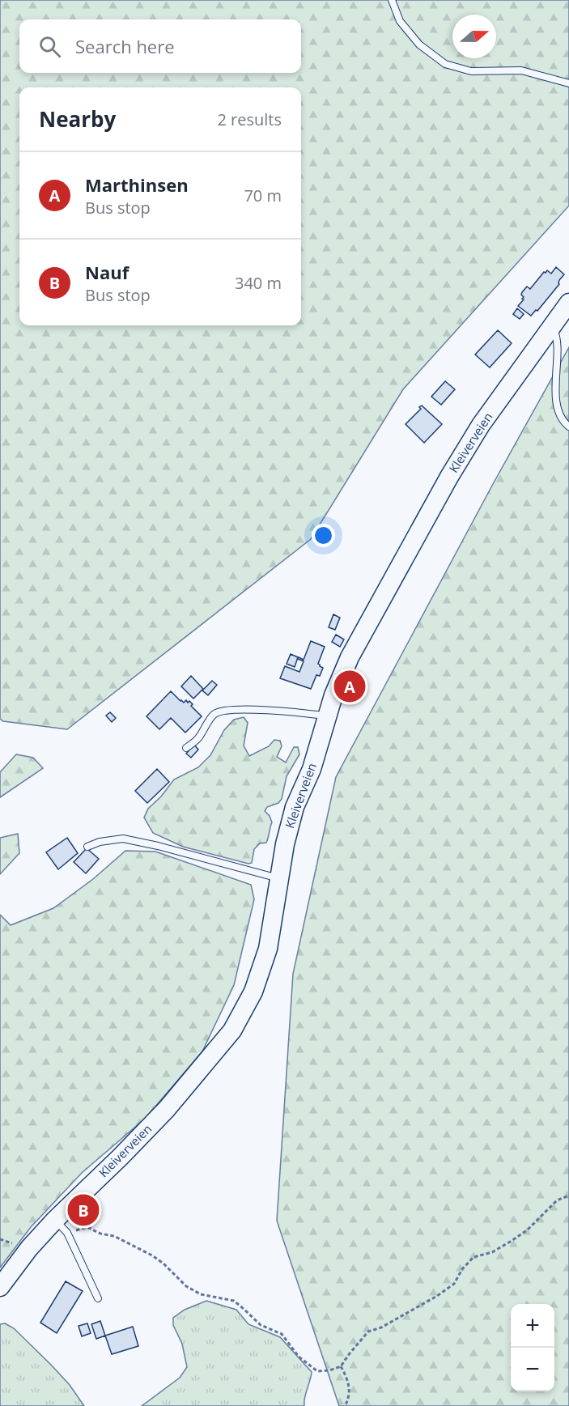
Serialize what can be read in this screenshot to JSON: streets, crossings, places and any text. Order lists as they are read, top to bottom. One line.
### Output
{"streets":{"street":["Kleiverveien"]},"north":"right","page":{"search":"Search here","heading":["Nearby","2 results"],"list":[{"mark":"A","name":"Marthinsen","note":"Bus stop","value":"70 m"},{"mark":"B","name":"Nauf","note":"Bus stop","value":"340 m"}],"pins":["A","B"],"map_buttons":["+","−"]}}
